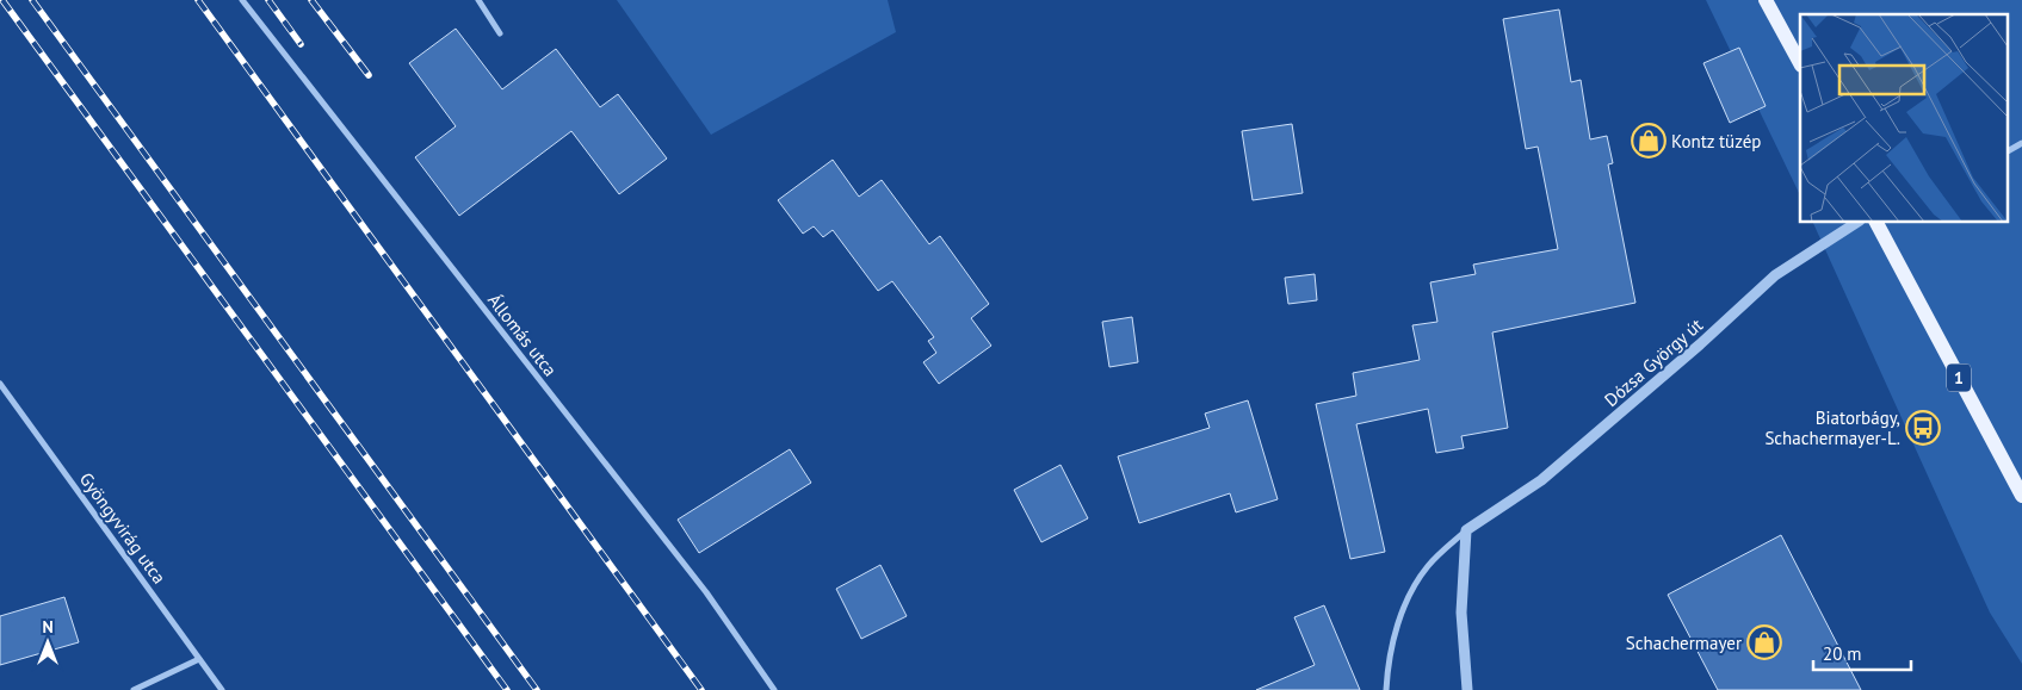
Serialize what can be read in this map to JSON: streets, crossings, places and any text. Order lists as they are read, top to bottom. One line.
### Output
{"streets":{"main road":["1"],"street":["Állomás utca","Dózsa György út","Gyöngyvirág utca"]},"places":{"shop":["Kontz tüzép","Schachermayer"],"bus stop":["Biatorbágy, Schachermayer-L."]},"scale_bar":"20 m","north":"top"}
